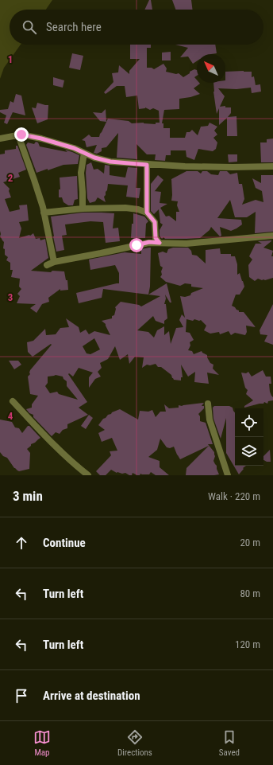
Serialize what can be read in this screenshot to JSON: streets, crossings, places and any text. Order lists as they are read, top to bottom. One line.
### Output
{"north":"top left","page":{"search":"Search here","heading":["3 min","Walk · 220 m"],"list":[["Continue","20 m"],["Turn left","80 m"],["Turn left","120 m"],"Arrive at destination"],"nav":["Map","Directions","Saved"]},"grid":{"rows":["1","2","3","4"]}}
